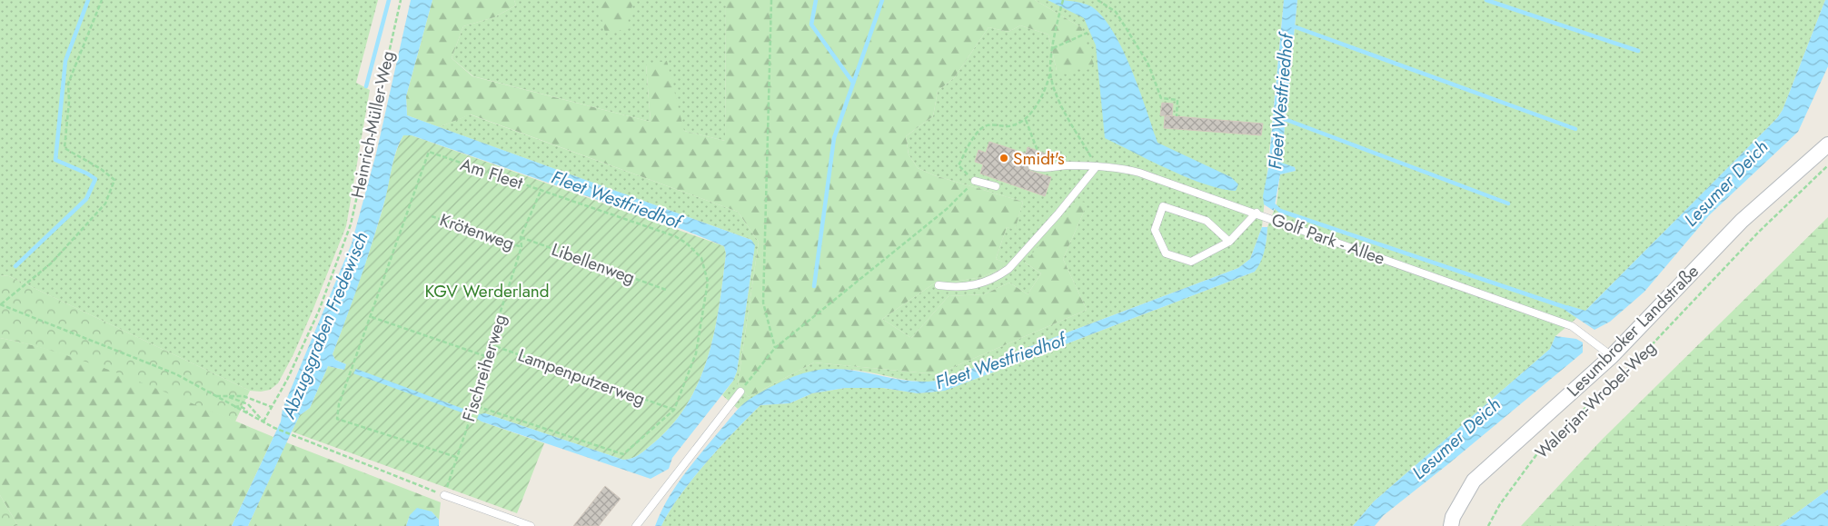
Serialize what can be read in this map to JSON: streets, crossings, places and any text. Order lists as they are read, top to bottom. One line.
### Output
{"streets":{"street":["Lesumbroker Landstraße"],"lane":["Golf Park - Allee"],"path":["Heinrich-Müller-Weg","Am Fleet","Krötenweg","Libellenweg","Fischreiherweg","Lampenputzerweg","Walerjan-Wrobel-Weg"]},"crossings":[["Am Fleet","Fischreiherweg"],["Am Fleet","Lampenputzerweg"],["Krötenweg","Fischreiherweg"],["Golf Park - Allee","Lesumbroker Landstraße"],["Libellenweg","Fischreiherweg"],["Fischreiherweg","Lampenputzerweg"]],"water":["Fleet Westfriedhof","Lesumer Deich","Abzugsgraben Fredewisch"],"parks":["KGV Werderland"],"places":["Smidt's"]}
